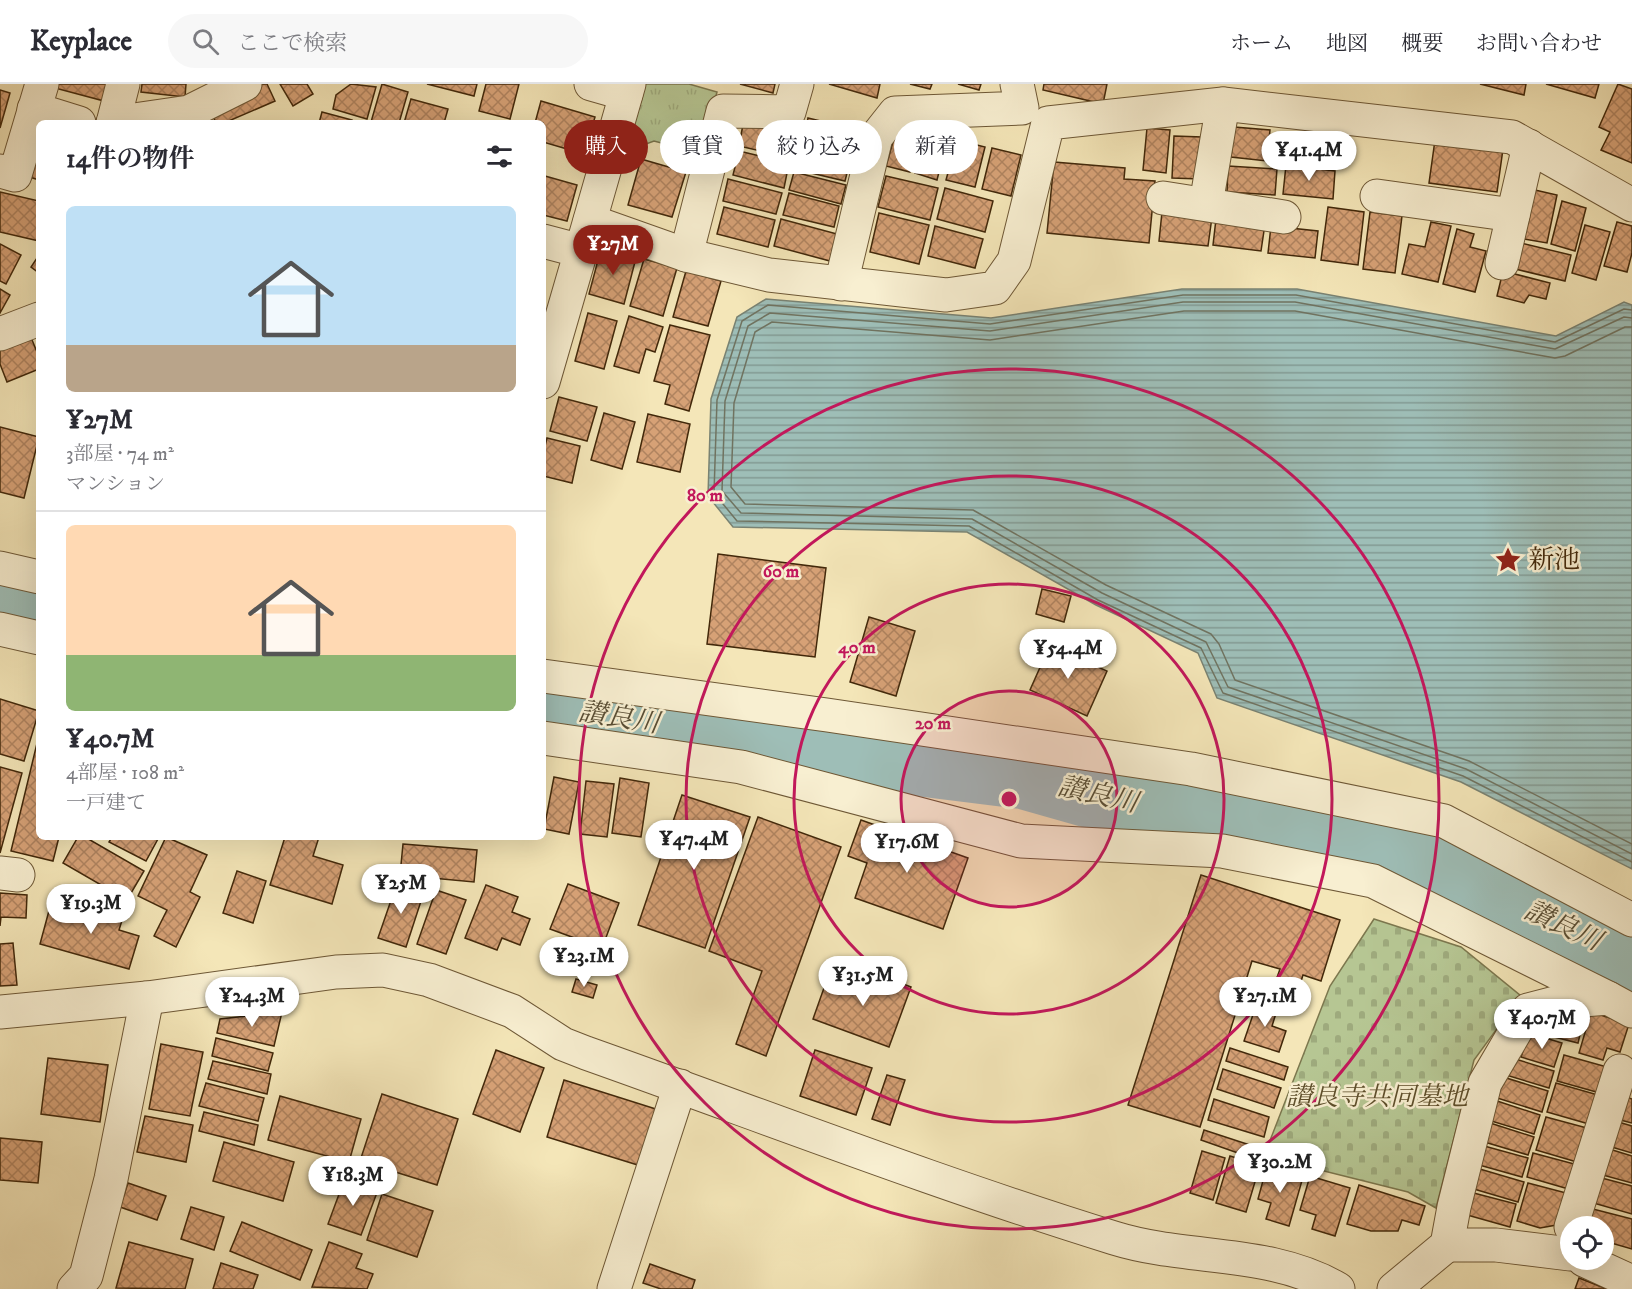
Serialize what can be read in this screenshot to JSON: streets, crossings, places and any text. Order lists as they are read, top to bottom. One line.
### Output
{"water":["讃良川"],"parks":["讃良寺共同墓地"],"places":{"place":["新池"]},"page":{"header":"Keyplace","search":"ここで検索","nav":["ホーム","地図","概要","お問い合わせ"],"chip":["購入","賃貸","絞り込み","新着"],"heading":"14件の物件","price":["¥41.4M","¥27M","¥54.4M","¥47.4M","¥17.6M","¥25M","¥19.3M","¥23.1M","¥31.5M","¥24.3M","¥27.1M","¥40.7M","¥30.2M","¥18.3M"],"list":[{"name":"¥27M","note":"3部屋 · 74 m² · マンション"},{"name":"¥40.7M","note":"4部屋 · 108 m² · 一戸建て"}]},"rings":["80 m","60 m","40 m","20 m"]}
